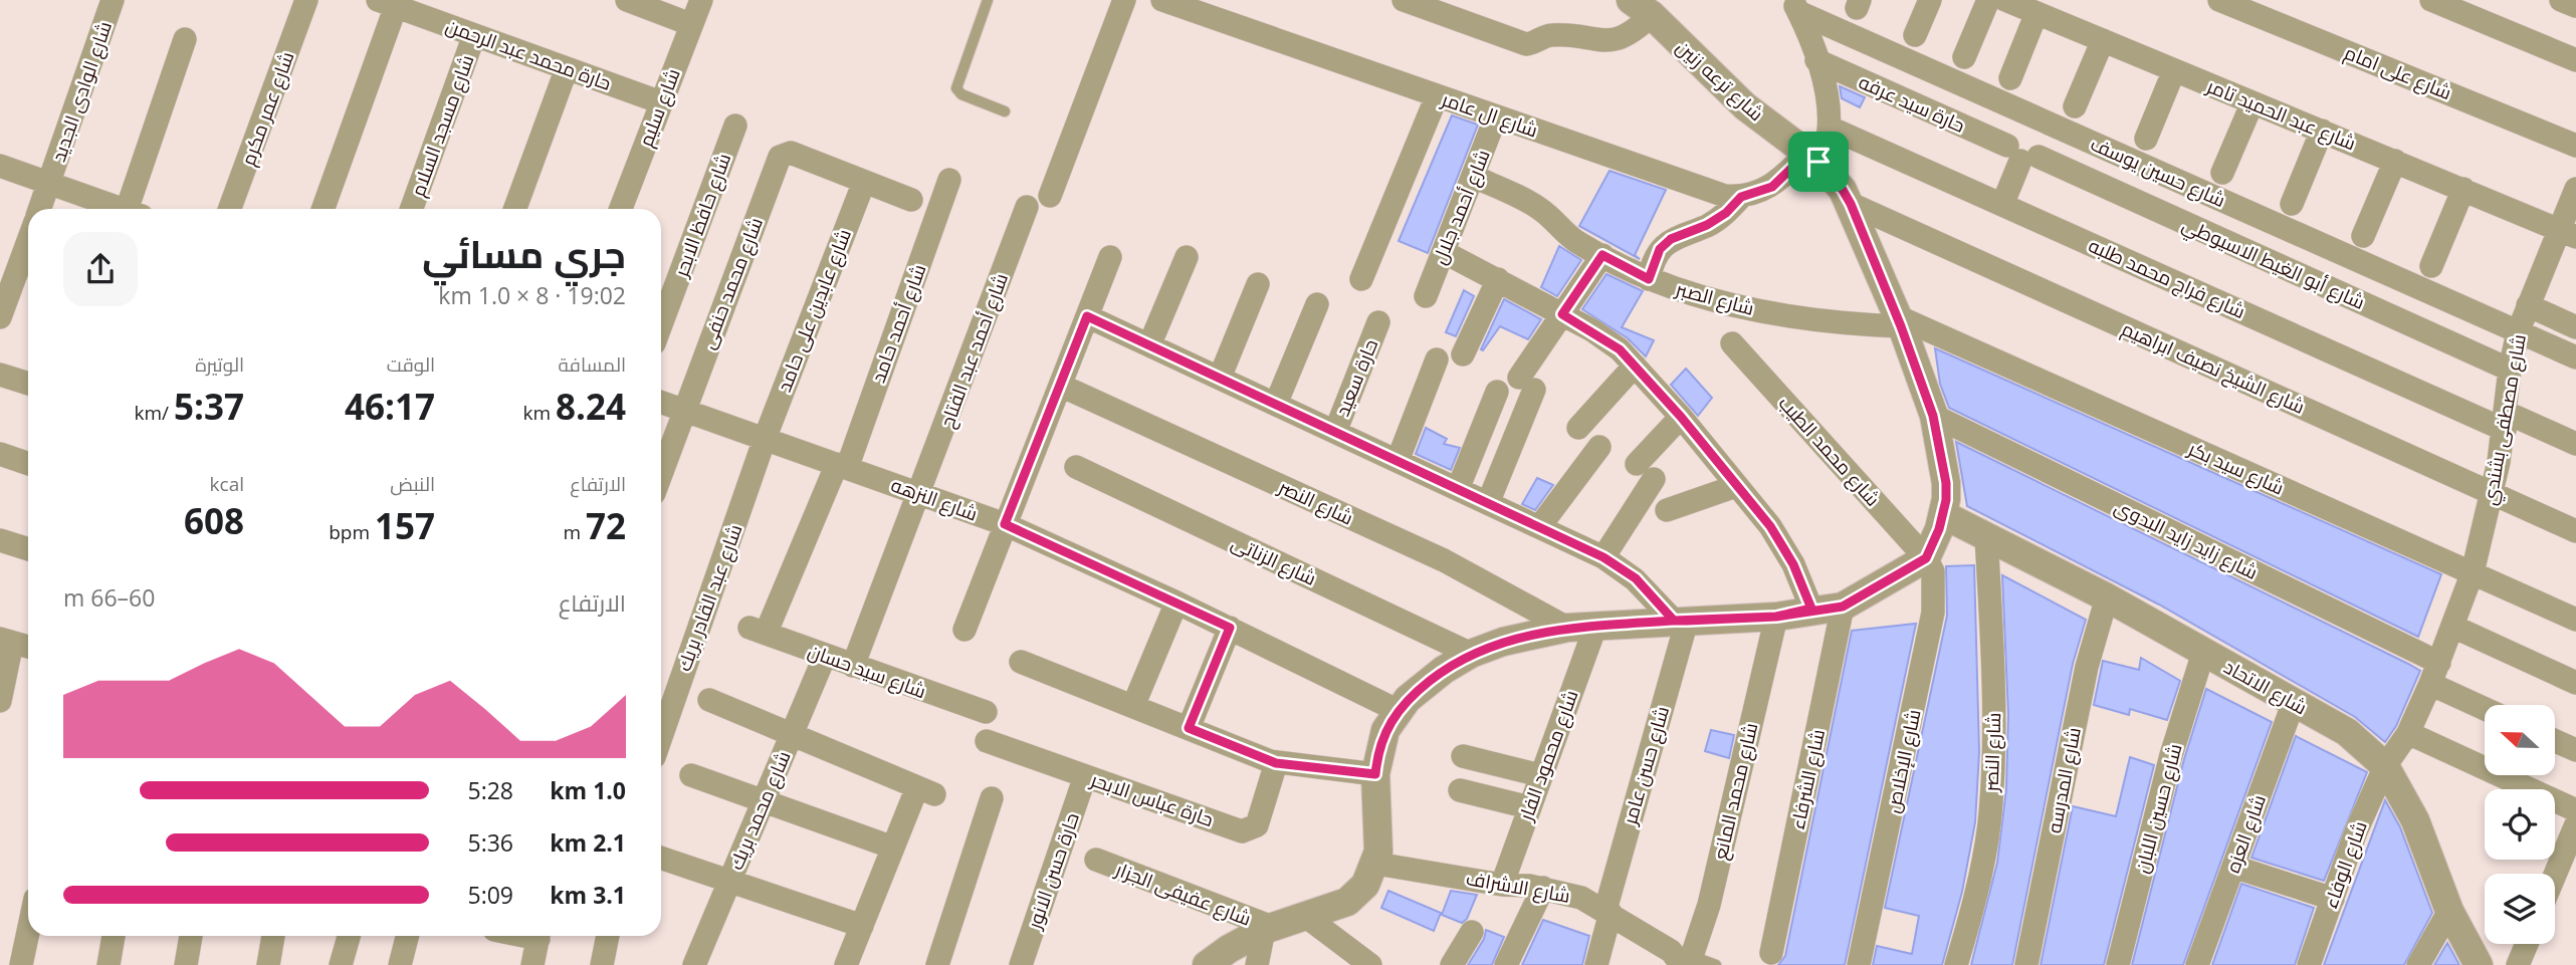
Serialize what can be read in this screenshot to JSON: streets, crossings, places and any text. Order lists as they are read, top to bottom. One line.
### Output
{"streets":{"street":["حارة محمد عبد الرحمن","شارع على امام","شارع ترعه زنين","شارع الوادى الجديد","حارة سيد عرفه","شارع سليم","شارع عمر مكرم","شارع ال عامر","شارع عبد الحميد تامر","شارع مسجد السلام","شارع حسين يوسف","شارع أحمد جلال","شارع حافظ الابحر","شارع أبو الغيط الاسيوطي","شارع فراج محمد طلبه","شارع محمد حنفى","شارع الصبر","شارع عابدين على حامد","شارع أحمد حامد","شارع أحمد عبد الفتاح","شارع الشيخ نصيف ابراهيم","حارة سعيد","شارع مصطفى بشندي","شارع محمد الطيب","شارع سيد بكر","شارع النزهه","شارع النصر","شارع زايد زايد البدوى","شارع الزناتى","شارع عبد القادر بريك","شارع سيد حسان","شارع الاتحاد","شارع محمود الفار","شارع الإخلاص","شارع حسن عامر","شارع الشرفاء","شارع المدرسه","شارع محمد المانع","حارة عباس الابحر","شارع حسين اللبان","شارع محمد بريك","شارع العزه","شارع الوفاء","حارة حسن الانور","شارع الاشراف","شارع عفيفى الجزار"]},"crossings":[["حارة محمد عبد الرحمن","شارع سليم"],["حارة محمد عبد الرحمن","شارع مسجد السلام"],["شارع ترعه زنين","شارع الصبر"],["شارع ترعه زنين","شارع الشيخ نصيف ابراهيم"],["شارع ترعه زنين","شارع محمد الطيب"],["شارع ترعه زنين","شارع سيد بكر"],["شارع ترعه زنين","شارع زايد زايد البدوى"],["شارع ترعه زنين","شارع الاتحاد"],["شارع ترعه زنين","شارع الإخلاص"],["حارة سيد عرفه","شارع أبو الغيط الاسيوطي"],["شارع ال عامر","شارع أحمد جلال"],["شارع عبد الحميد تامر","شارع مصطفى بشندي"],["شارع حسين يوسف","شارع مصطفى بشندي"],["شارع أحمد جلال","شارع الصبر"],["شارع أبو الغيط الاسيوطي","شارع مصطفى بشندي"],["شارع فراج محمد طلبه","شارع مصطفى بشندي"],["شارع محمد حنفى","شارع عابدين على حامد"],["شارع محمد حنفى","شارع النزهه"],["شارع الصبر","شارع سيد بكر"],["شارع عابدين على حامد","شارع النزهه"],["شارع عابدين على حامد","شارع عبد القادر بريك"],["شارع أحمد حامد","شارع النزهه"],["شارع أحمد حامد","شارع سيد حسان"],["شارع أحمد عبد الفتاح","شارع النزهه"],["شارع أحمد عبد الفتاح","شارع سيد حسان"],["شارع الشيخ نصيف ابراهيم","شارع مصطفى بشندي"],["شارع مصطفى بشندي","شارع سيد بكر"],["شارع مصطفى بشندي","شارع زايد زايد البدوى"],["شارع مصطفى بشندي","شارع الاتحاد"],["شارع مصطفى بشندي","شارع الوفاء"],["شارع محمد الطيب","شارع الإخلاص"],["شارع النزهه","شارع عبد القادر بريك"],["شارع النصر","شارع الاتحاد"],["شارع سيد حسان","شارع محمد بريك"],["شارع الاتحاد","شارع المدرسه"],["شارع الاتحاد","شارع حسين اللبان"],["شارع الاتحاد","شارع العزه"],["شارع الاتحاد","شارع الوفاء"],["شارع محمود الفار","شارع الاشراف"],["شارع حسن عامر","شارع الاشراف"],["شارع محمد المانع","شارع الاشراف"],["حارة عباس الابحر","حارة حسن الانور"]],"north":"left","page":{"heading":["جري مسائي","19:02 · 8 × 1.0 km"],"stats":[["المسافة","8.24 km"],["الوقت","46:17"],["الوتيرة","5:37 /km"],["الارتفاع","72 m"],["النبض","157 bpm"],["kcal","608"]],"chart":["الارتفاع","60–66 m"],"list":[{"name":"1.0 km","note":"5:28"},{"name":"2.1 km","note":"5:36"},{"name":"3.1 km","note":"5:09"}]}}
